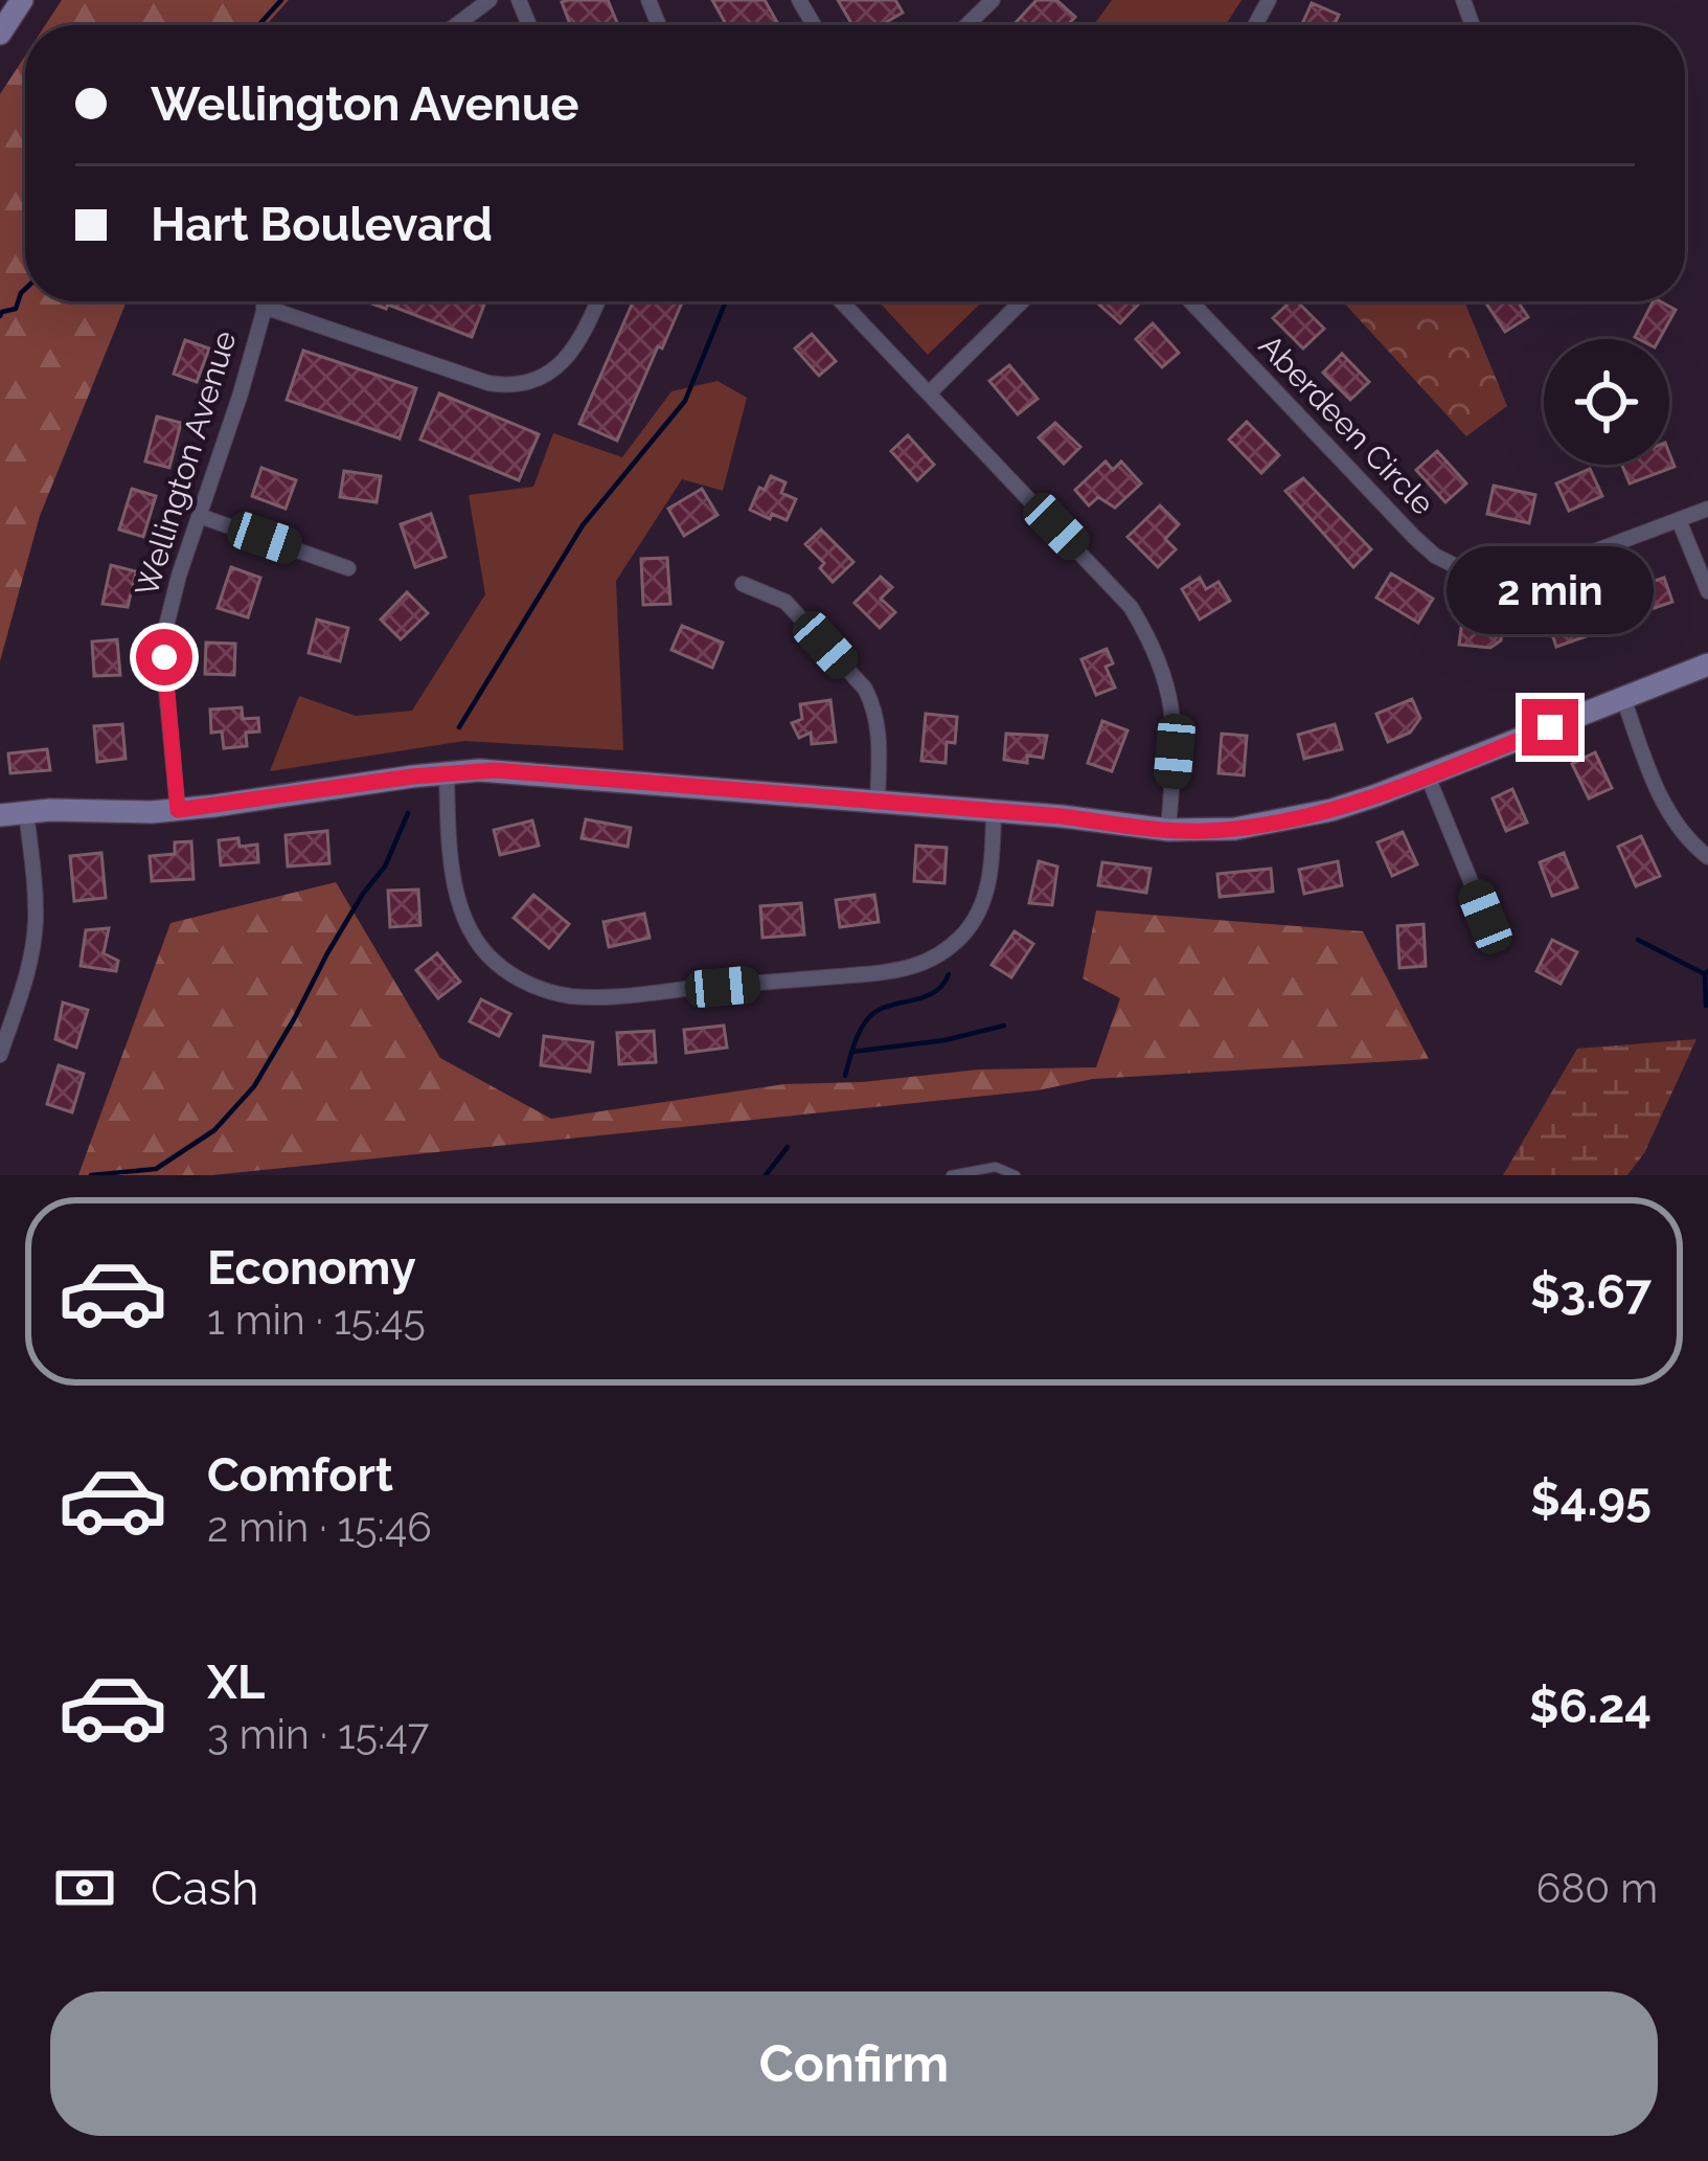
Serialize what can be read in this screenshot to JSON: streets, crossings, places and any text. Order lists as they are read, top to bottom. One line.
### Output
{"streets":{"street":["Aberdeen Circle","Wellington Avenue"]},"page":{"banner":["Wellington Avenue","Hart Boulevard"],"bubble":"2 min","list":[{"name":"Economy","note":"1 min · 15:45","value":"$3.67"},{"name":"Comfort","note":"2 min · 15:46","value":"$4.95"},{"name":"XL","note":"3 min · 15:47","value":"$6.24"}],"pay":["Cash","680 m"],"buttons":"Confirm"}}
